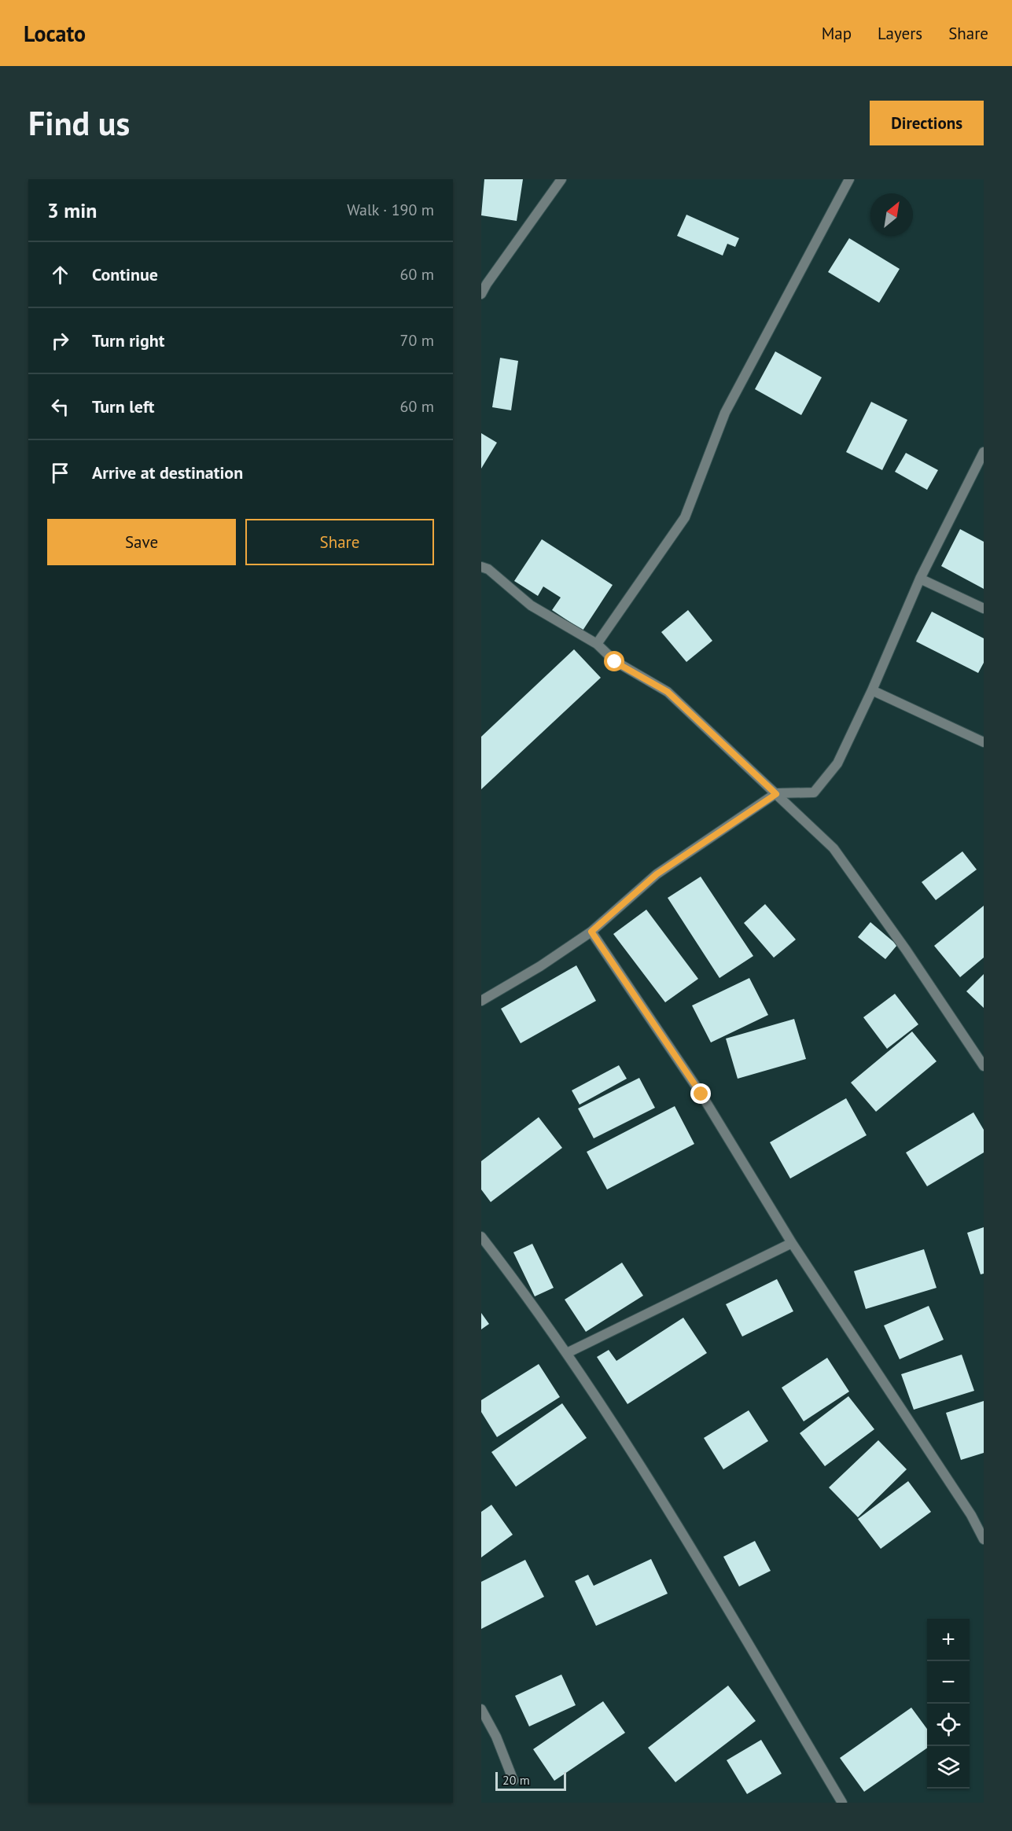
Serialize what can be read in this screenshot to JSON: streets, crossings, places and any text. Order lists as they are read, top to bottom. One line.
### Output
{"scale_bar":"20 m","north":"top right","page":{"header":"Locato","nav":["Map","Layers","Share"],"buttons":["Directions",["Save","Share"]],"title":"Find us","heading":["3 min","Walk · 190 m"],"list":[["Continue","60 m"],["Turn right","70 m"],["Turn left","60 m"],"Arrive at destination"],"map_buttons":["+","−"],"scale":"20 m"}}
